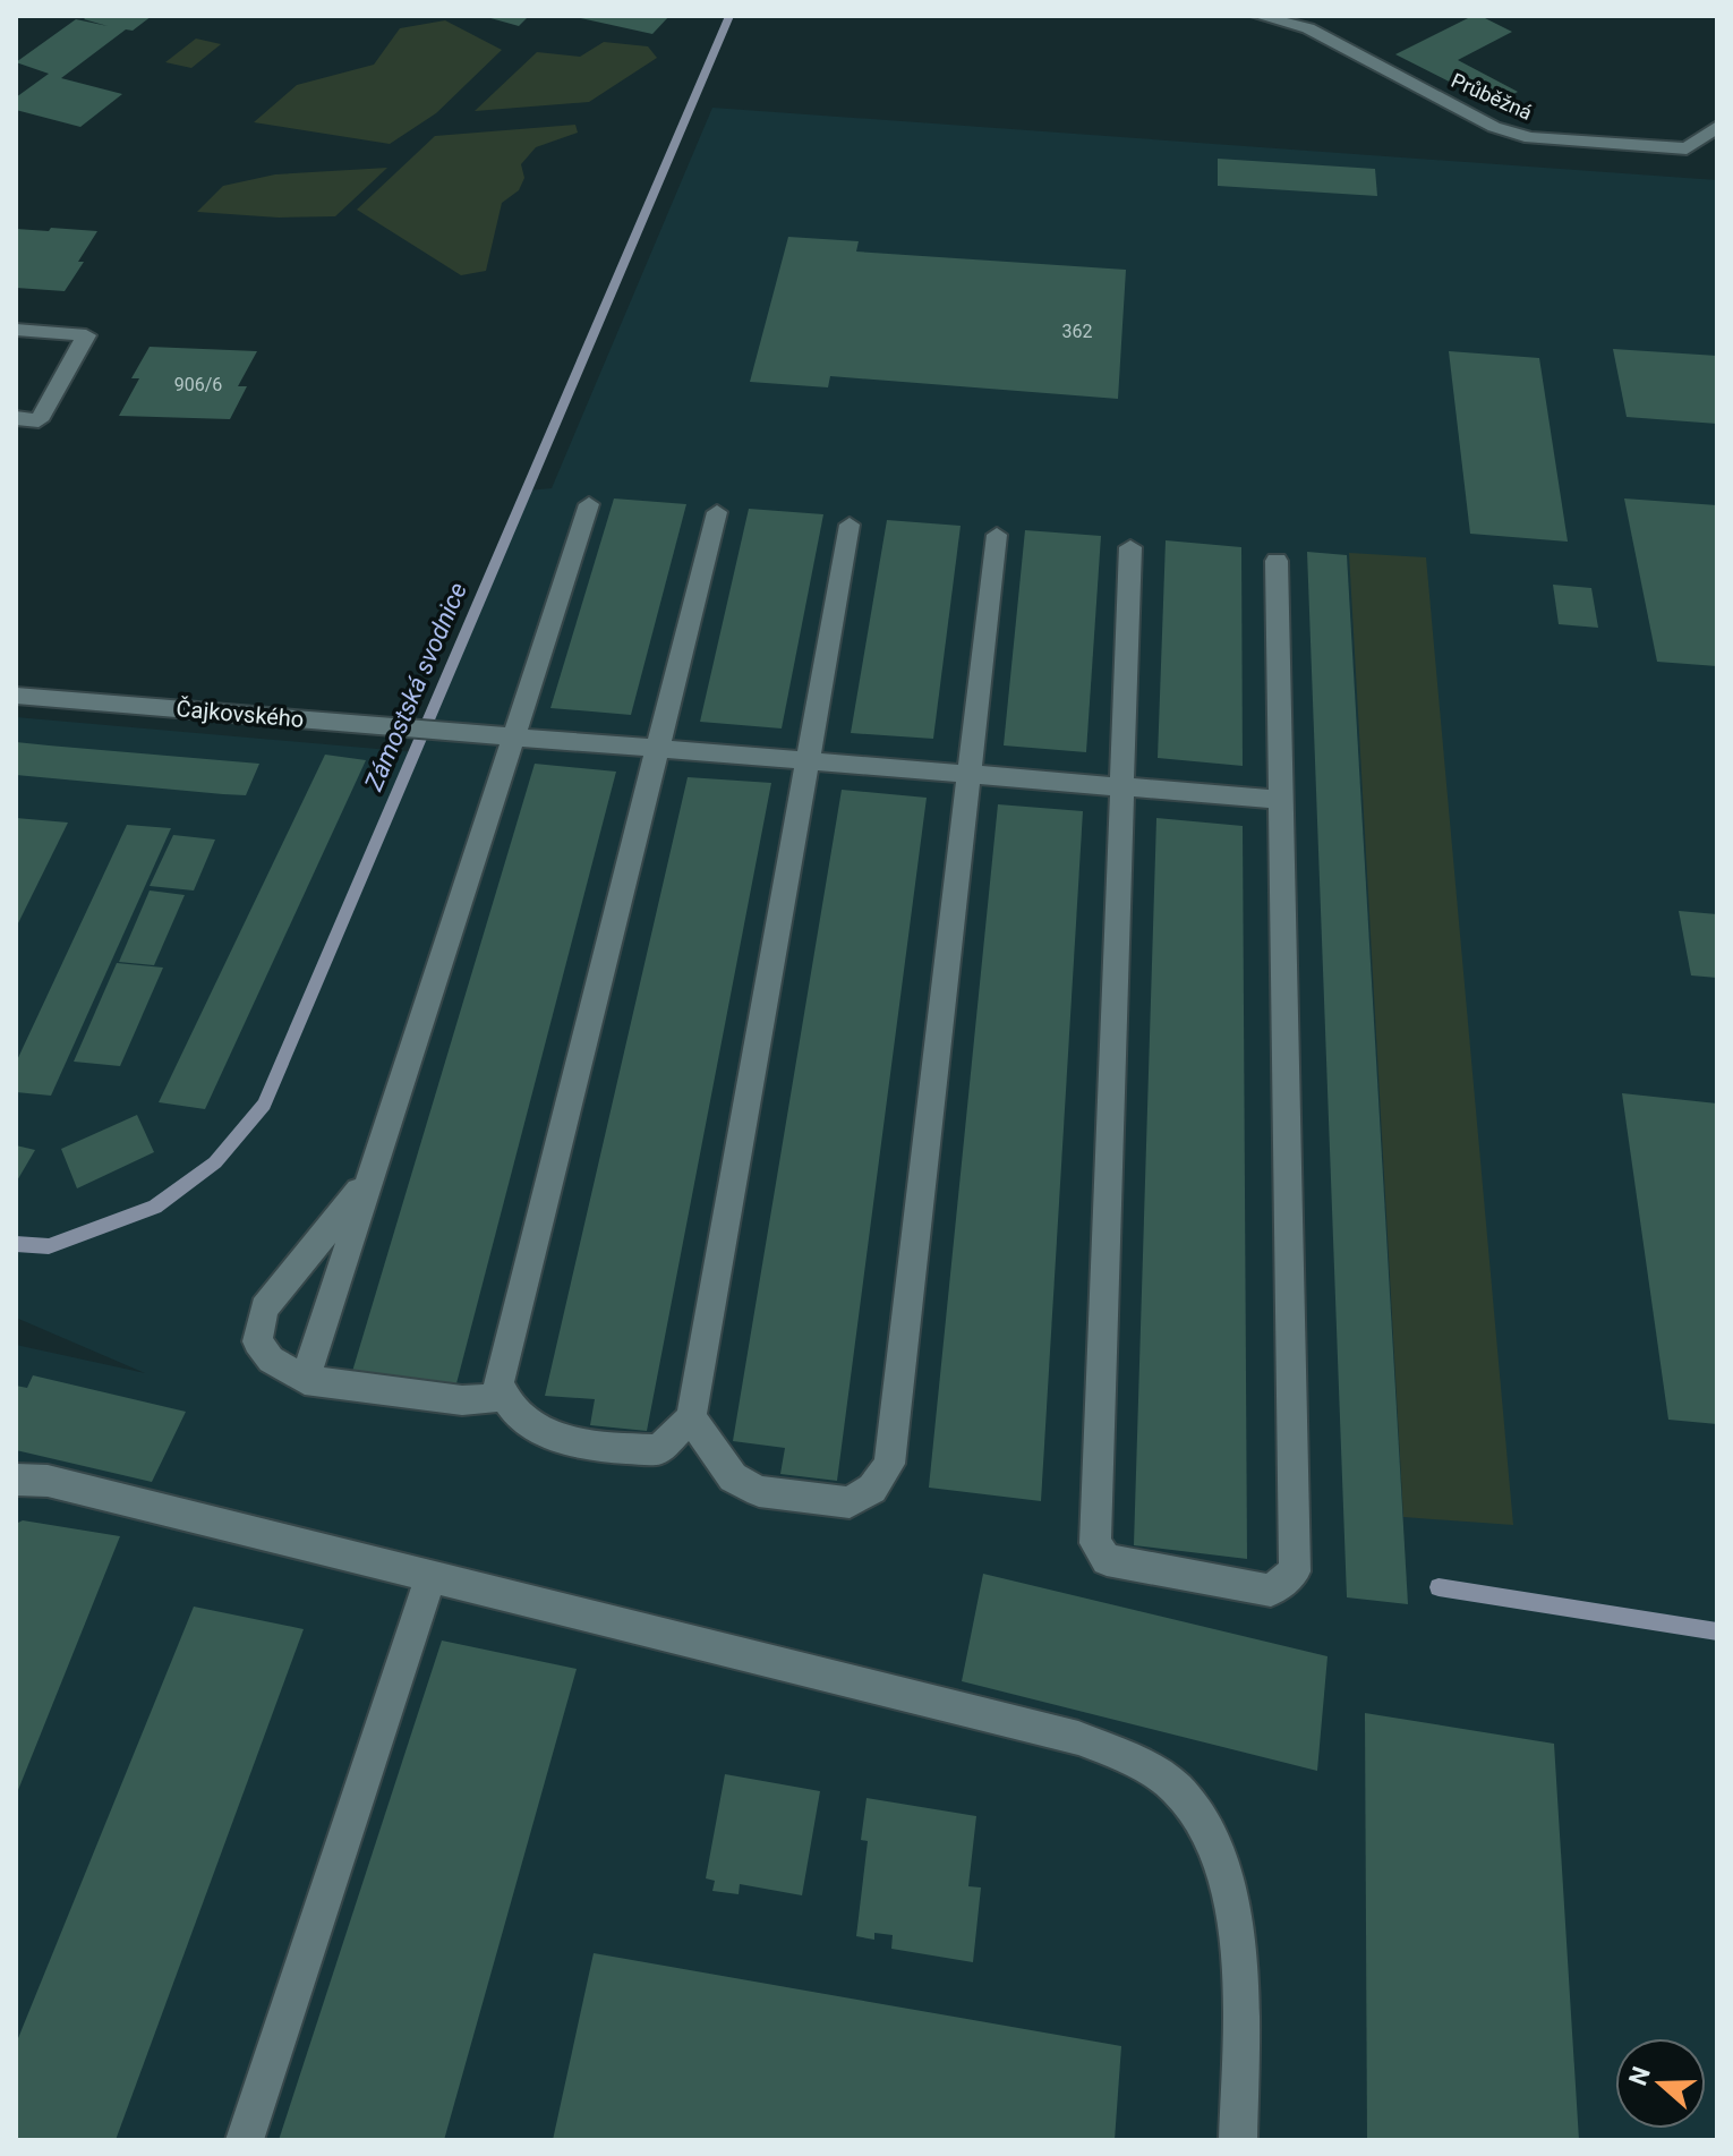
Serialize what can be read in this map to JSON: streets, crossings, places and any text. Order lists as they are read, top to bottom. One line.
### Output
{"streets":{"street":["Průběžná","Čajkovského"]},"water":["Zámostská svodnice"],"house_numbers":["362","906/6"],"north":"left"}
